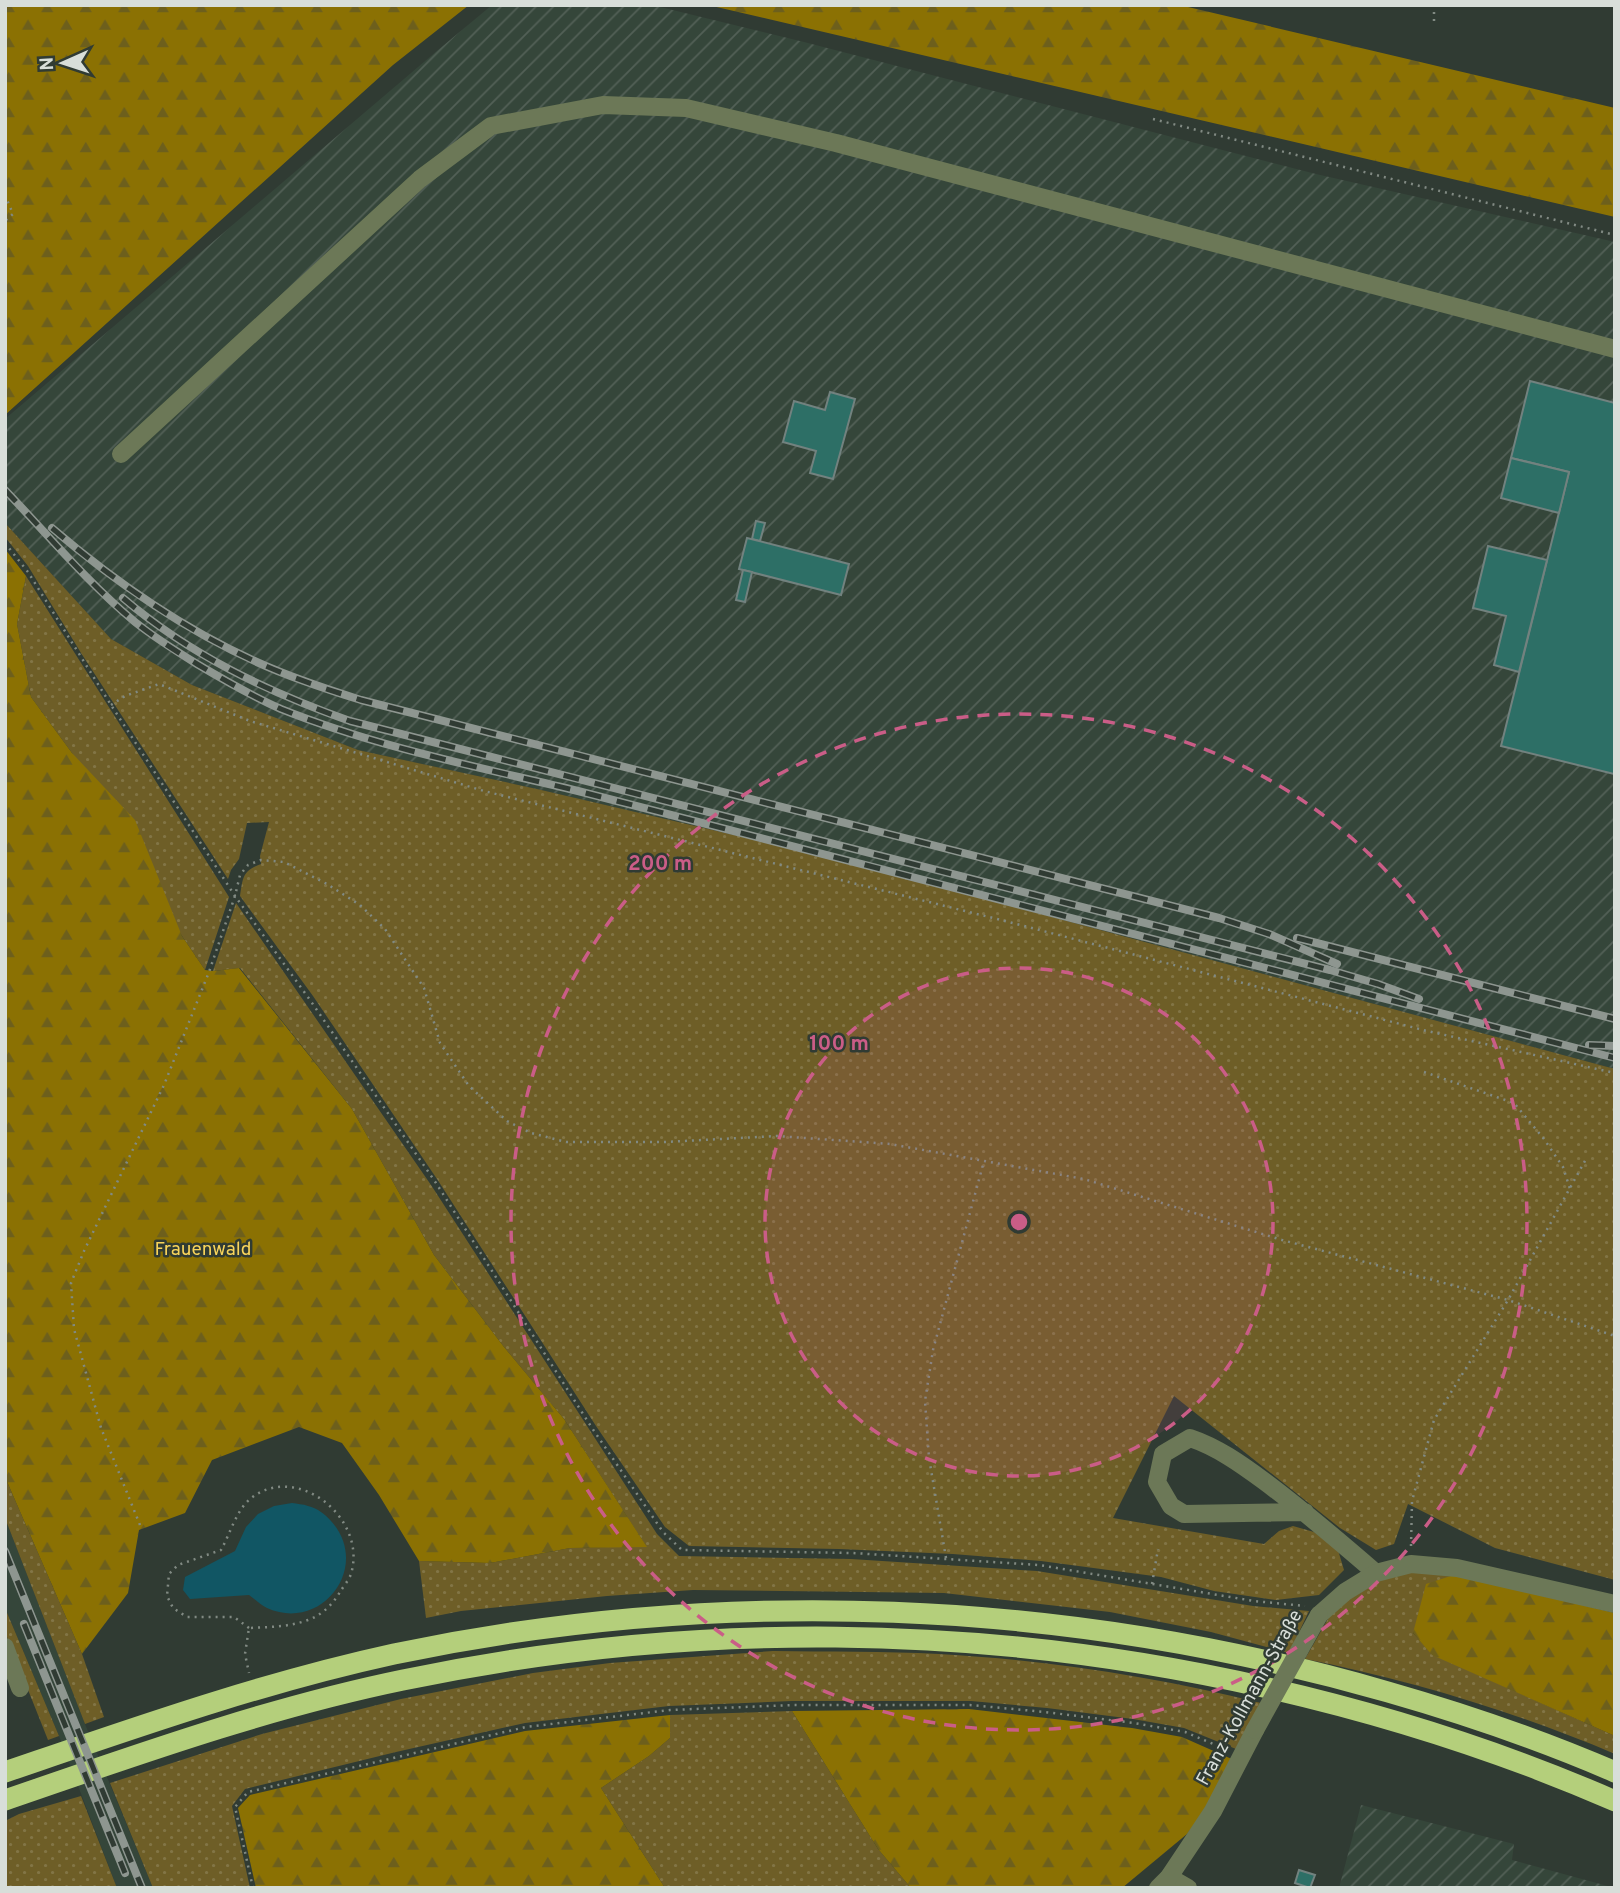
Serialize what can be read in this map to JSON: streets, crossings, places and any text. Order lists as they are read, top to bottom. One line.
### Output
{"streets":{"street":["Franz-Kollmann-Straße"]},"parks":["Frauenwald"],"north":"left","rings":["200 m","100 m"]}
